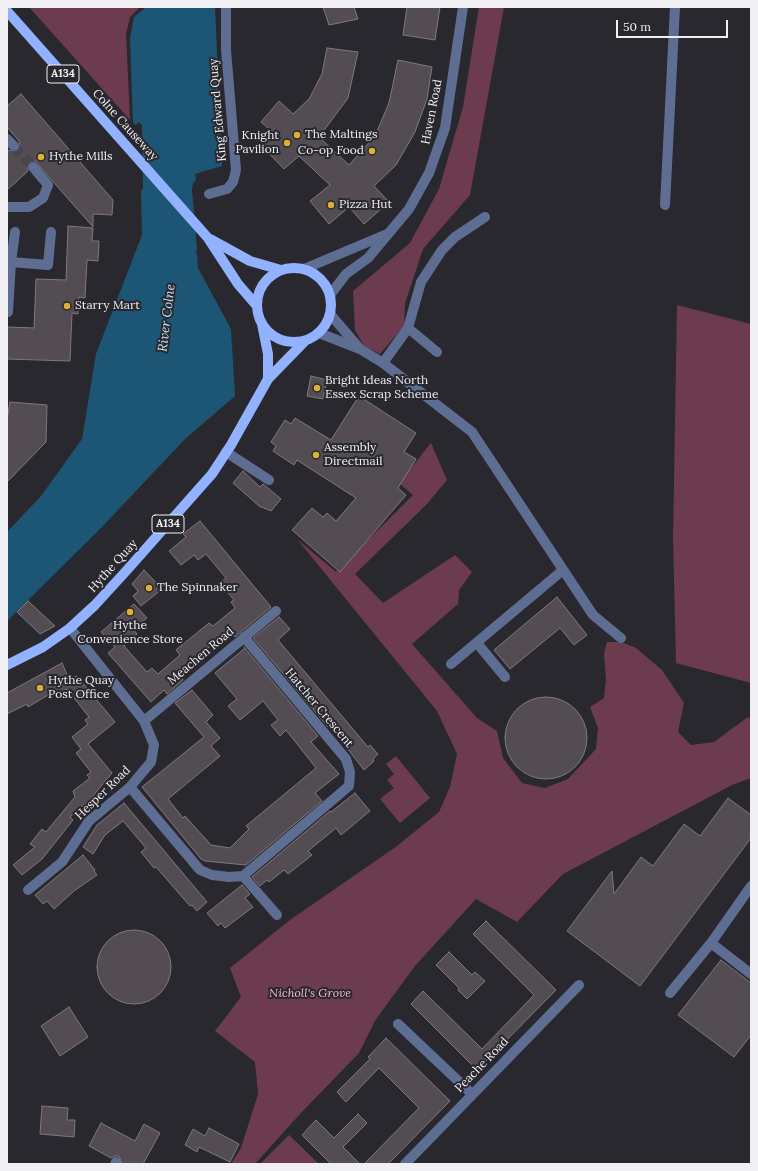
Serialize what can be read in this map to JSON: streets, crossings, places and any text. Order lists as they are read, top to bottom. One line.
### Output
{"streets":{"main road":["A134","Colne Causeway","Hythe Quay"],"street":["King Edward Quay","Haven Road","Meachen Road","Hatcher Crescent","Hesper Road","Peache Road"]},"crossings":[["A134","Haven Road"],["A134","Colne Causeway"],["A134","Hythe Quay"],["Haven Road","Colne Causeway"],["Haven Road","Hythe Quay"],["Colne Causeway","Hythe Quay"],["Hythe Quay","Hesper Road"],["Meachen Road","Hatcher Crescent"],["Meachen Road","Hesper Road"]],"water":["River Colne"],"parks":["Nicholl's Grove"],"places":["The Maltings","Knight Pavilion","Co-op Food","Hythe Mills","Pizza Hut","Starry Mart","Bright Ideas North Essex Scrap Scheme","Assembly Directmail","The Spinnaker","Hythe Convenience Store","Hythe Quay Post Office"],"scale_bar":"50 m"}
